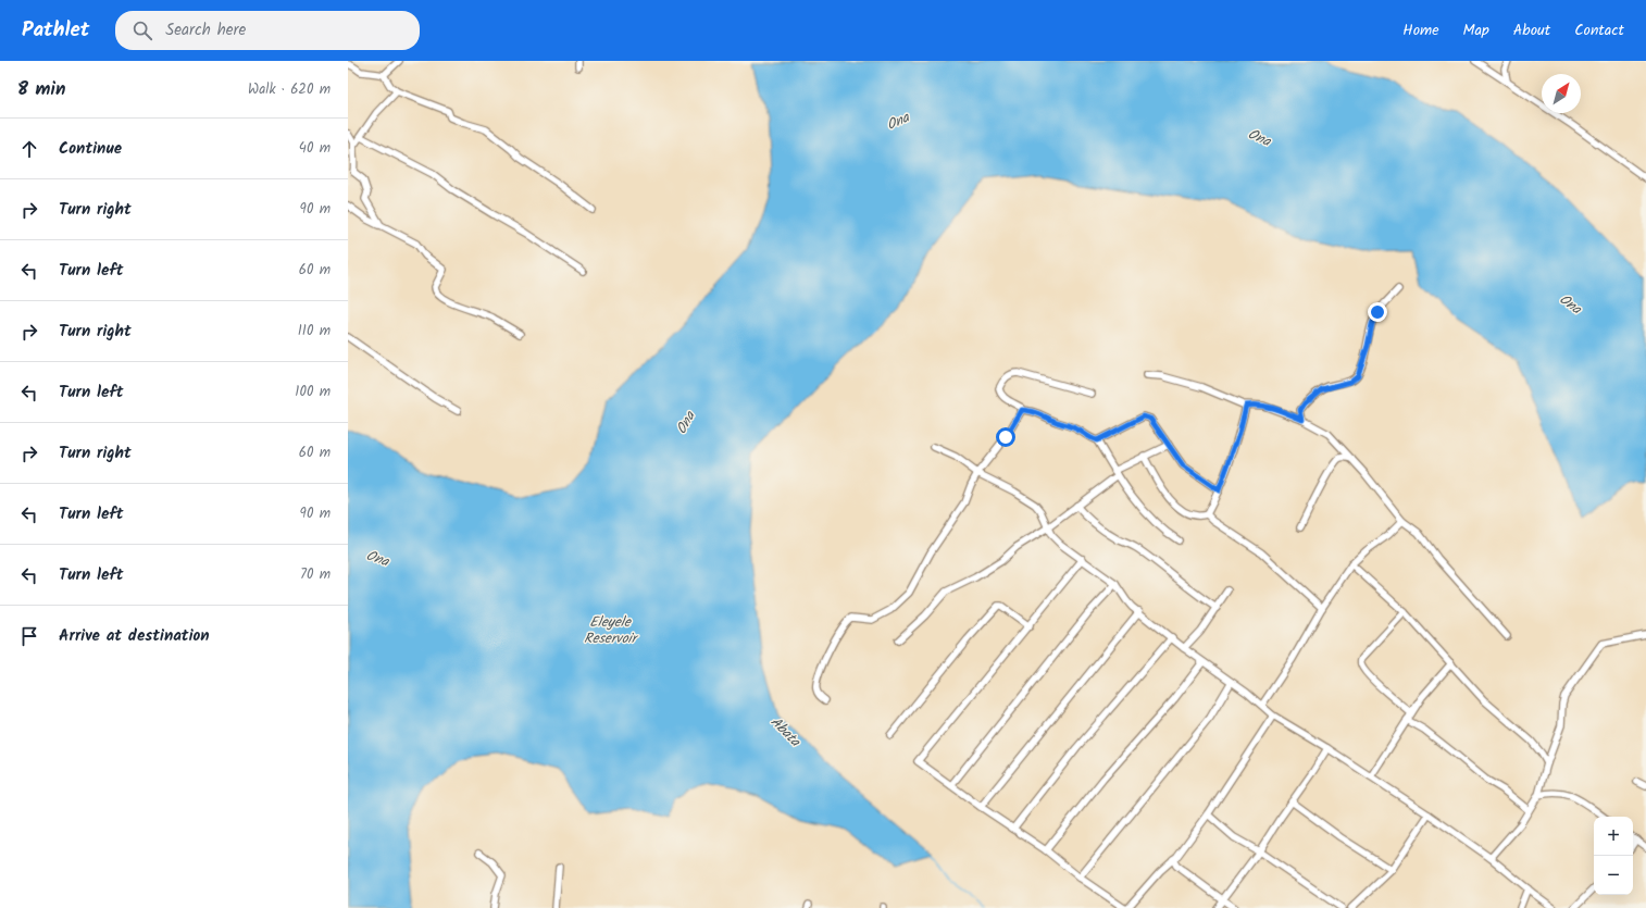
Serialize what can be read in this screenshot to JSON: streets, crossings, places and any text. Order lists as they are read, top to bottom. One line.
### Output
{"water":["Ona","Eleyele Reservoir","Abata"],"north":"top right","page":{"header":"Pathlet","search":"Search here","nav":["Home","Map","About","Contact"],"heading":["8 min","Walk · 620 m"],"list":[["Continue","40 m"],["Turn right","90 m"],["Turn left","60 m"],["Turn right","110 m"],["Turn left","100 m"],["Turn right","60 m"],["Turn left","90 m"],["Turn left","70 m"],"Arrive at destination"],"map_buttons":["+","−"]}}
